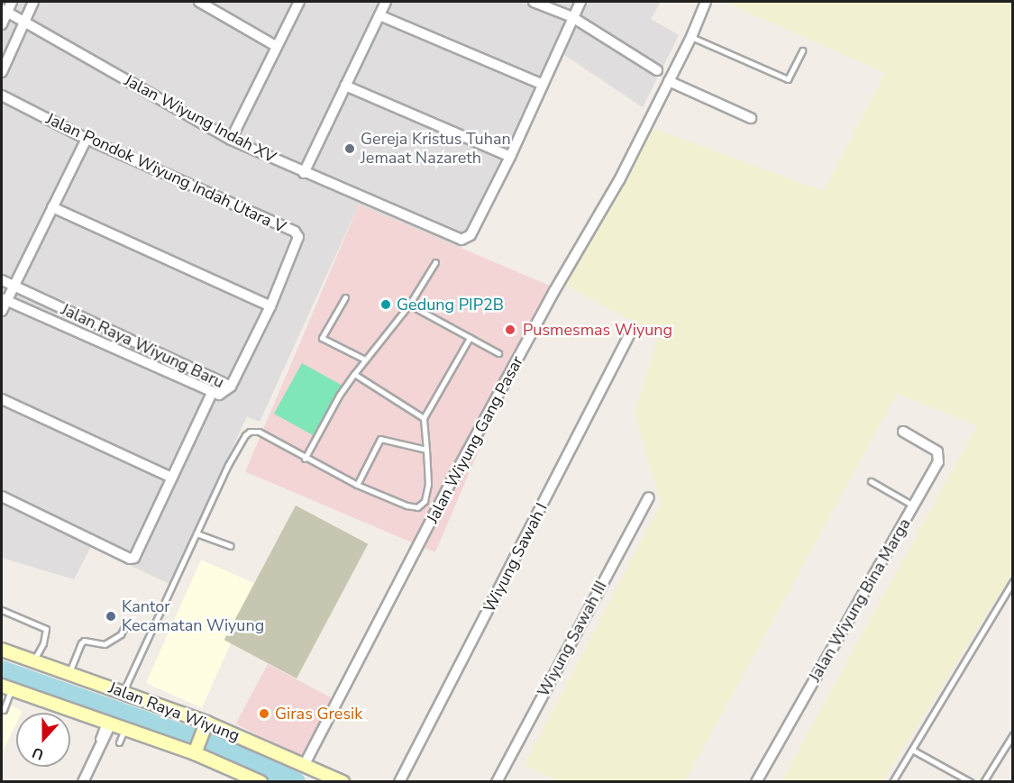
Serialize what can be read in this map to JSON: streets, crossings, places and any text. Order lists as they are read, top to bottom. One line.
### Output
{"streets":{"main road":["Jalan Raya Wiyung"],"street":["Jalan Wiyung Indah XV","Jalan Pondok Wiyung Indah Utara V","Jalan Raya Wiyung Baru","Jalan Wiyung Gang Pasar","Wiyung Sawah I","Jalan Wiyung Bina Marga","Wiyung Sawah III"]},"crossings":[["Jalan Pondok Wiyung Indah Utara V","Jalan Raya Wiyung Baru"],["Jalan Wiyung Gang Pasar","Jalan Raya Wiyung"]],"places":["Gereja Kristus Tuhan Jemaat Nazareth","Gedung PIP2B","Pusmesmas Wiyung","Kantor Kecamatan Wiyung","Giras Gresik"],"north":"bottom"}
